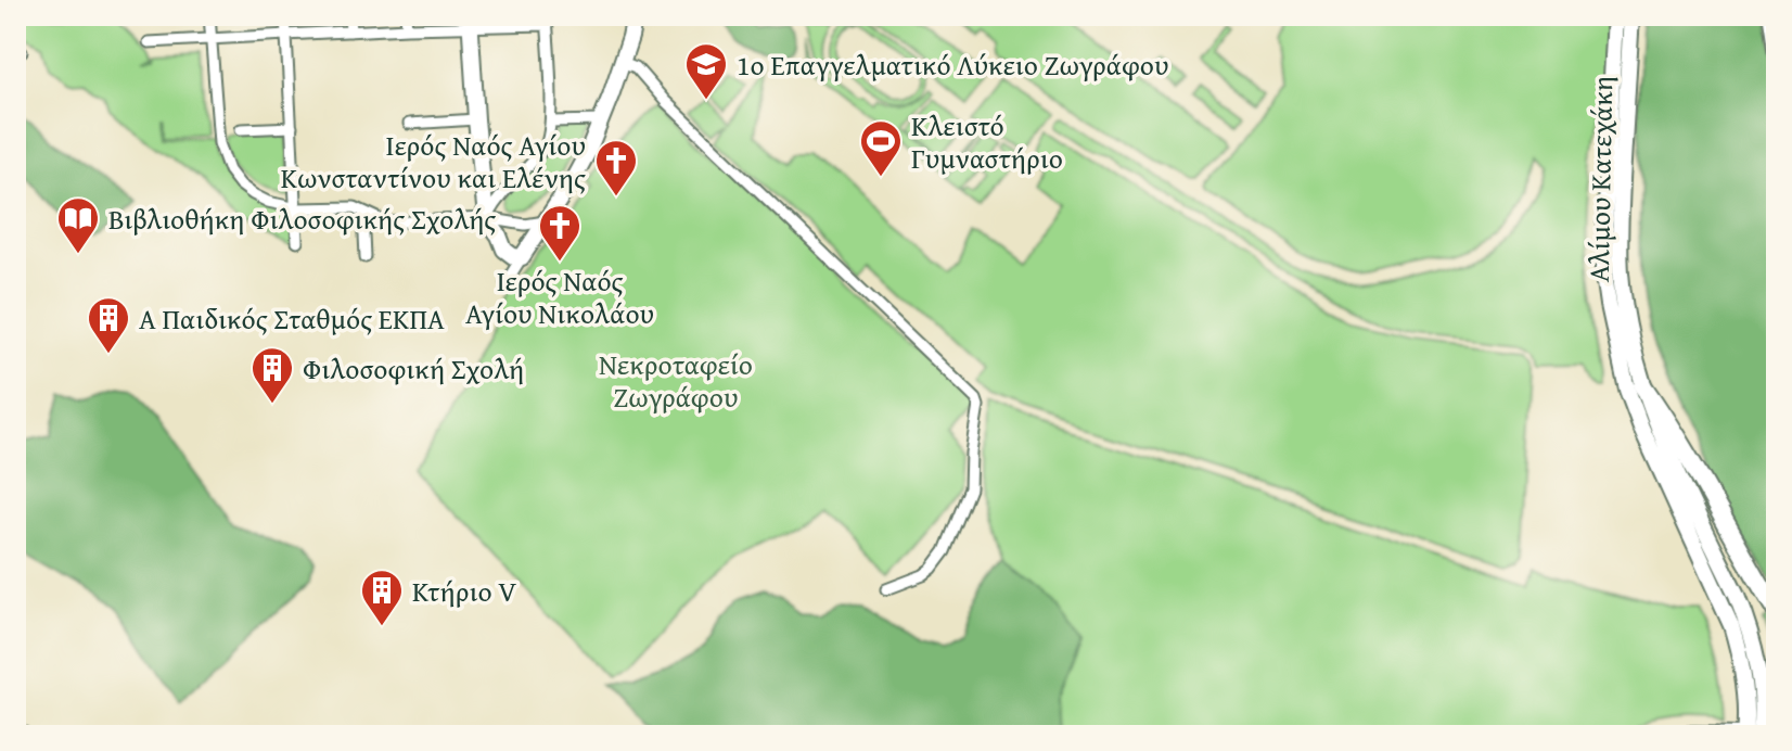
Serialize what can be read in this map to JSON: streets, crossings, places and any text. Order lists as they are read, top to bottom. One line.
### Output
{"streets":{"main road":["Αλίμου Κατεχάκη"]},"parks":["Νεκροταφείο Ζωγράφου"],"places":{"school or university":["1ο Επαγγελματικό Λύκειο Ζωγράφου"],"sports":["Κλειστό Γυμναστήριο"],"church":["Ιερός Ναός Αγίου Κωνσταντίνου και Ελένης","Ιερός Ναός Αγίου Νικολάου"],"library":["Βιβλιοθήκη Φιλοσοφικής Σχολής"],"building":["Α Παιδικός Σταθμός ΕΚΠΑ","Φιλοσοφική Σχολή","Κτήριο V"]}}
